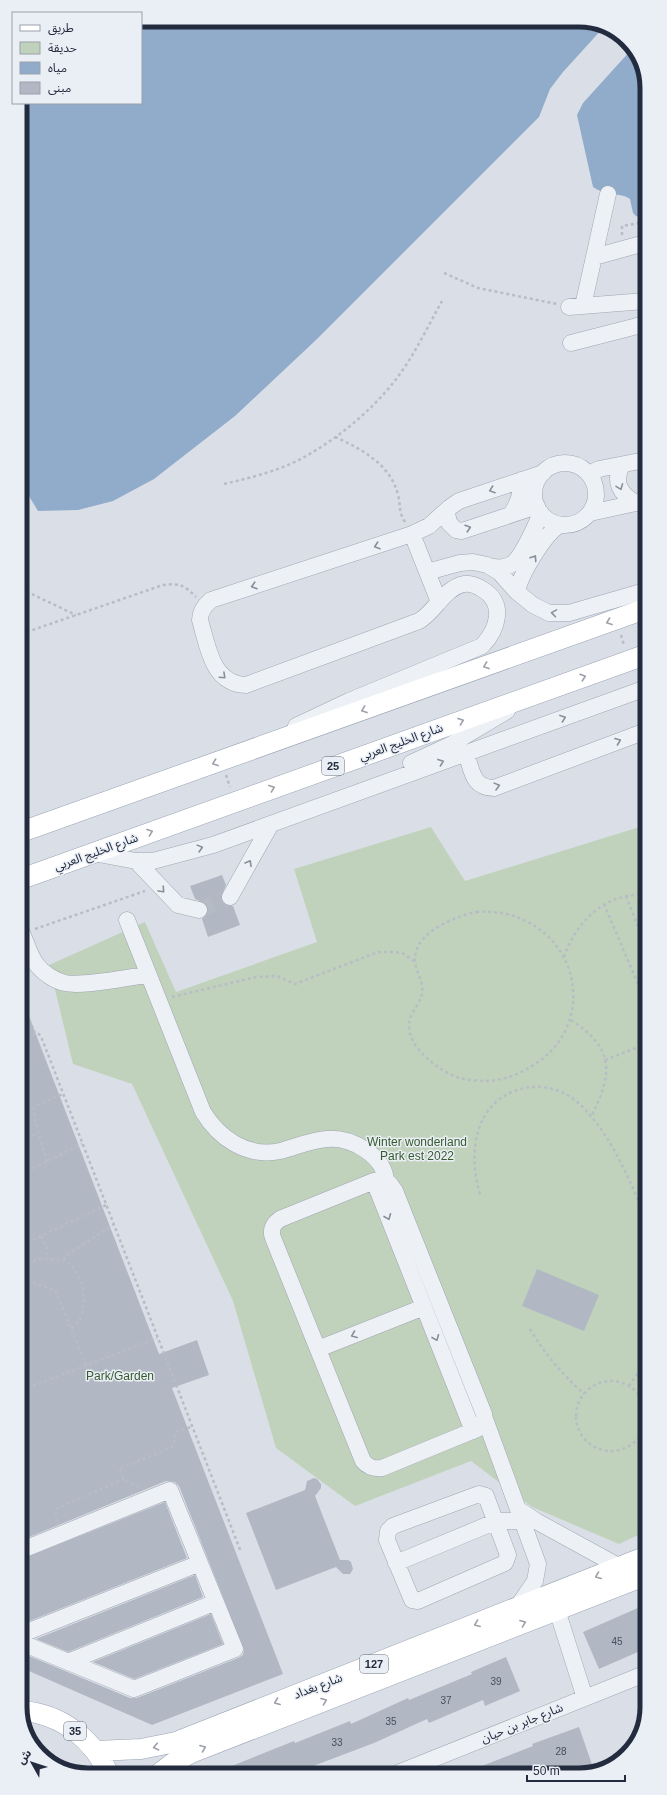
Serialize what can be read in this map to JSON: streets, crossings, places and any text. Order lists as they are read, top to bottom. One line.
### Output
{"streets":{"main road":["شارع الخليج العربي","25","127","شارع بغداد","35"],"street":["شارع جابر بن حيان"]},"crossings":[["شارع بغداد","35"]],"parks":["Winter wonderland Park est 2022","Park/Garden"],"house_numbers":["45","39","37","35","33","28"],"legend":["طريق","حديقة","مياه","مبنى"],"scale_bar":"50 m","north":"top left"}
